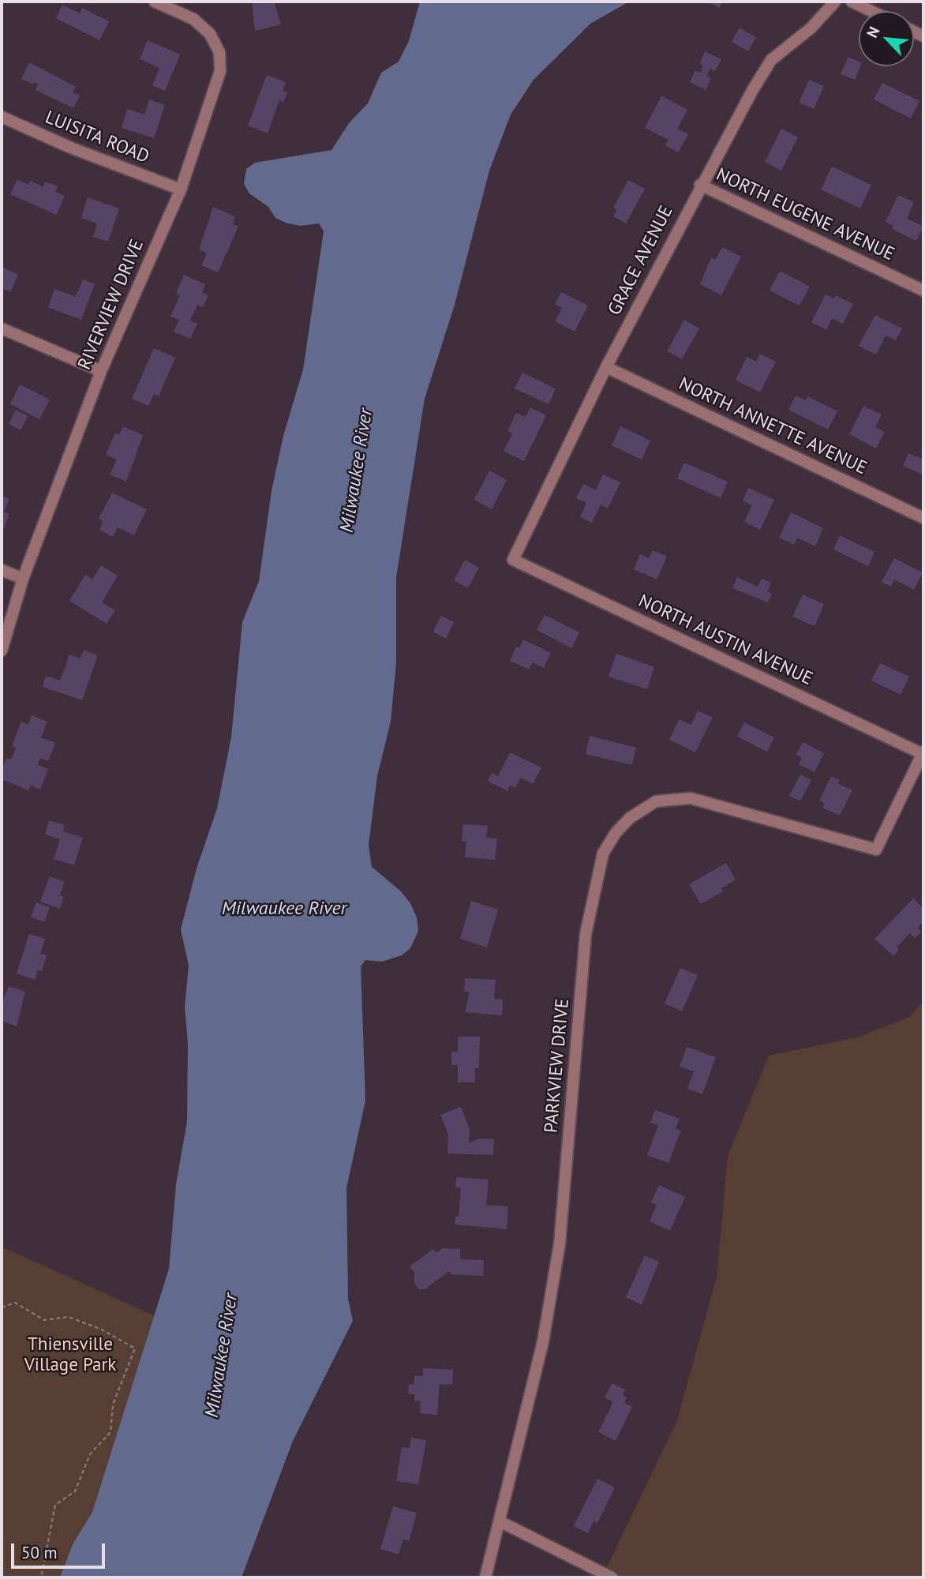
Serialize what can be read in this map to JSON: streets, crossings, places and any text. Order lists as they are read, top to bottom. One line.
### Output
{"streets":{"street":["LUISITA ROAD","NORTH EUGENE AVENUE","GRACE AVENUE","RIVERVIEW DRIVE","NORTH ANNETTE AVENUE","NORTH AUSTIN AVENUE","PARKVIEW DRIVE"]},"crossings":[["LUISITA ROAD","RIVERVIEW DRIVE"],["NORTH EUGENE AVENUE","GRACE AVENUE"],["GRACE AVENUE","NORTH ANNETTE AVENUE"],["GRACE AVENUE","NORTH AUSTIN AVENUE"],["NORTH AUSTIN AVENUE","PARKVIEW DRIVE"]],"water":["Milwaukee River"],"parks":["Thiensville Village Park"],"scale_bar":"50 m","north":"top left"}
